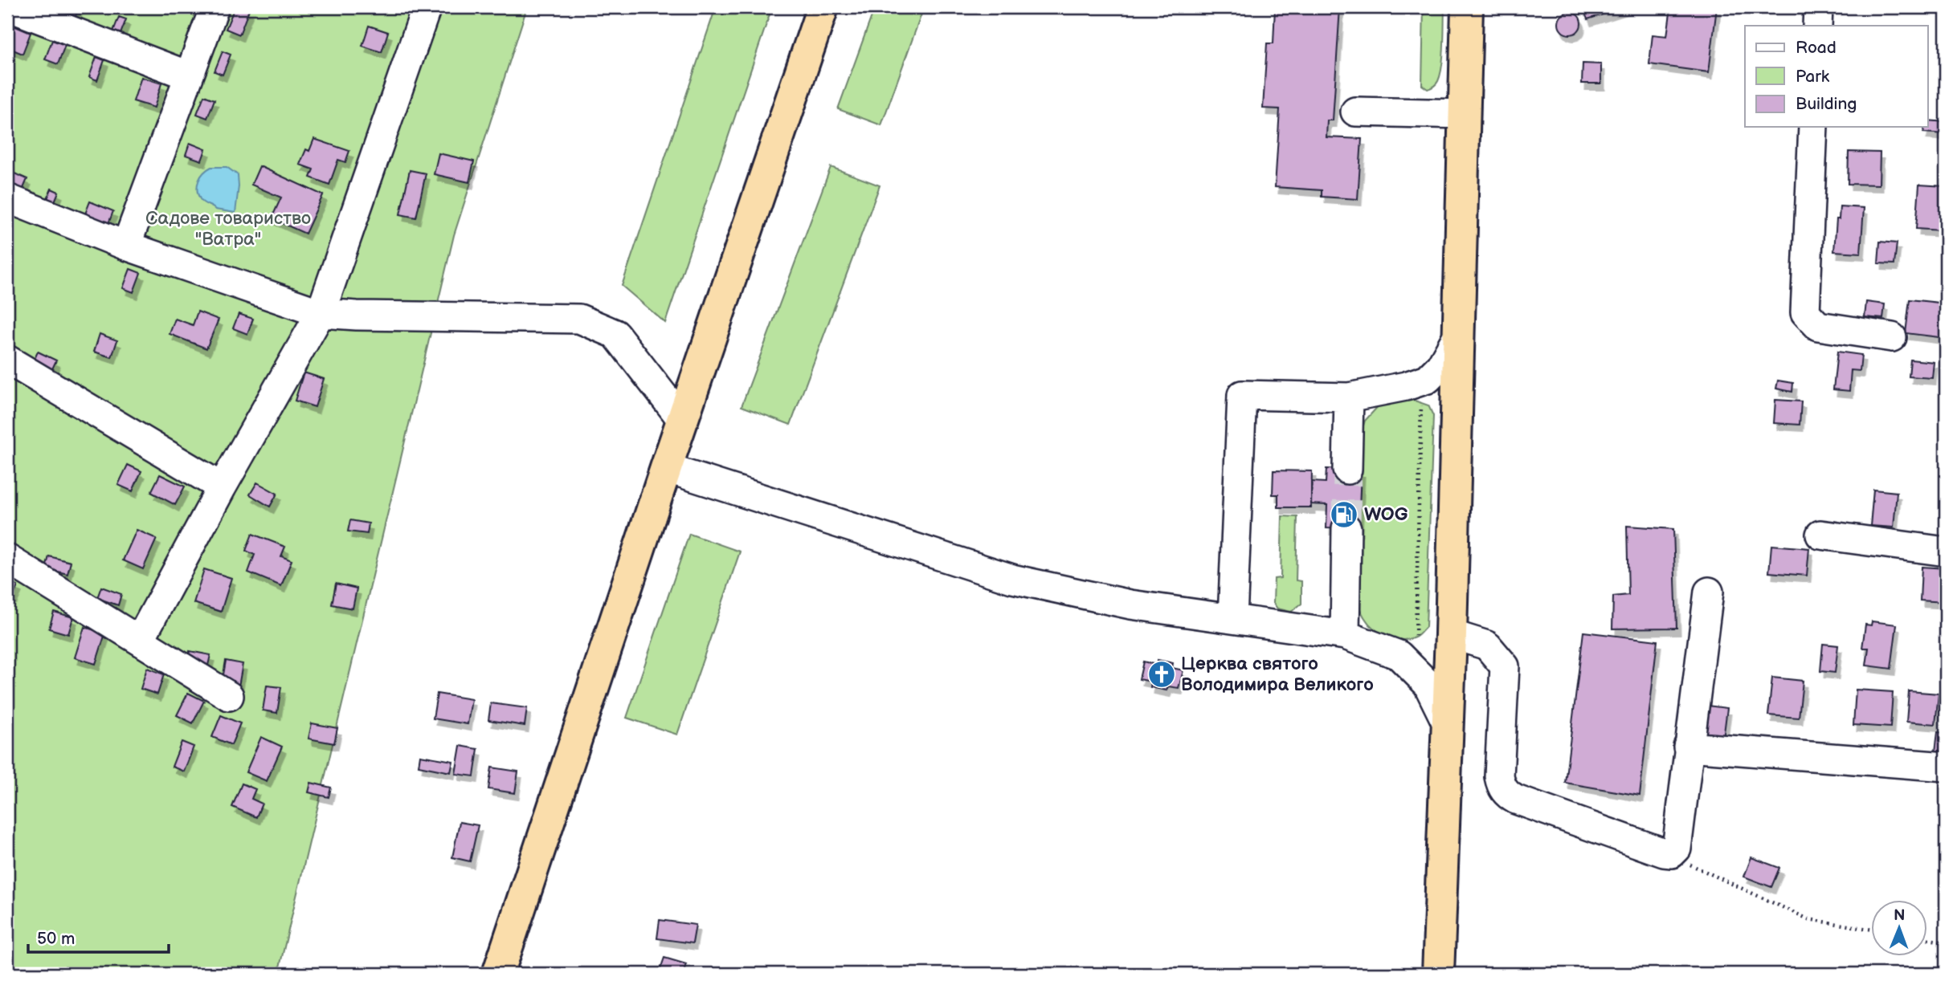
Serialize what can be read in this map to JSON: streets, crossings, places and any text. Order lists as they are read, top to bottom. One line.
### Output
{"parks":["Садове товариство \"Ватра\""],"places":{"fuel station":["WOG"],"church":["Церква святого Володимира Великого"]},"legend":["Road","Park","Building"],"scale_bar":"50 m","north":"top"}
